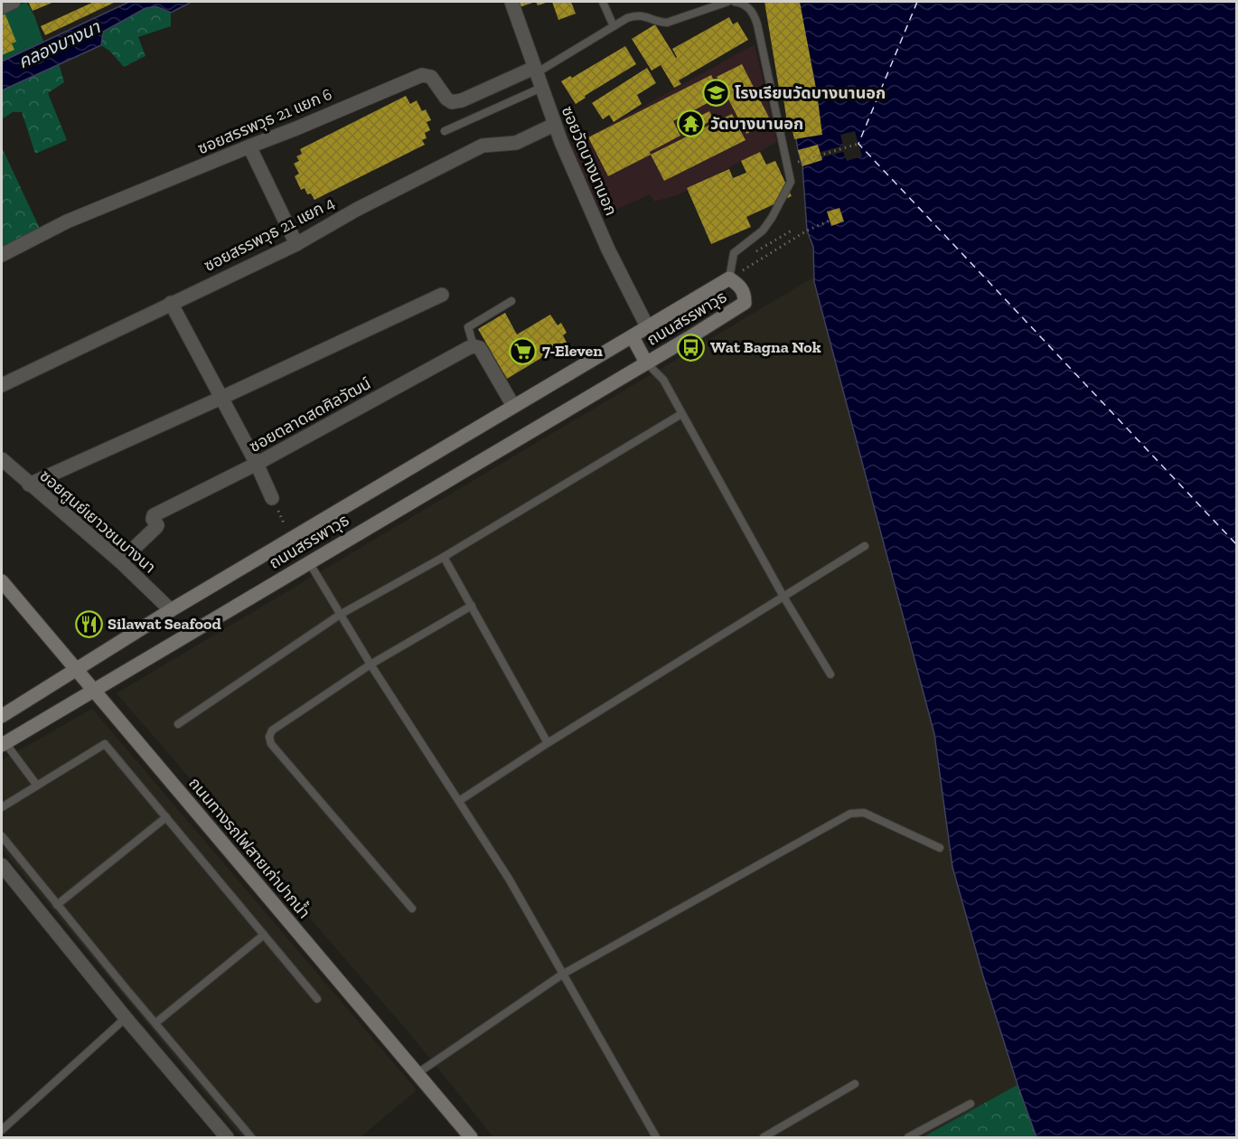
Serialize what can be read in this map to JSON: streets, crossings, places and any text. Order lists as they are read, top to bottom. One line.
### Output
{"streets":{"street":["ซอยสรรพวุธ 21 แยก 6","ซอยวัดบางนานอก","ซอยสรรพวุธ 21 แยก 4","ถนนสรรพาวุธ","ซอยตลาดสดศิลวัฒน์","ซอยศูนย์เยาวชนบางนา","ถนนทางรถไฟสายเก่าปากน้ำ"]},"crossings":[["ซอยสรรพวุธ 21 แยก 6","ซอยวัดบางนานอก"],["ซอยวัดบางนานอก","ซอยสรรพวุธ 21 แยก 4"],["ซอยวัดบางนานอก","ถนนสรรพาวุธ"],["ถนนสรรพาวุธ","ซอยศูนย์เยาวชนบางนา"],["ถนนสรรพาวุธ","ถนนทางรถไฟสายเก่าปากน้ำ"],["ซอยตลาดสดศิลวัฒน์","ซอยศูนย์เยาวชนบางนา"]],"water":["คลองบางนา"],"places":{"school or university":["โรงเรียนวัดบางนานอก"],"temple":["วัดบางนานอก"],"bus stop":["Wat Bagna Nok"],"supermarket":["7-Eleven"],"restaurant":["Silawat Seafood"]}}
